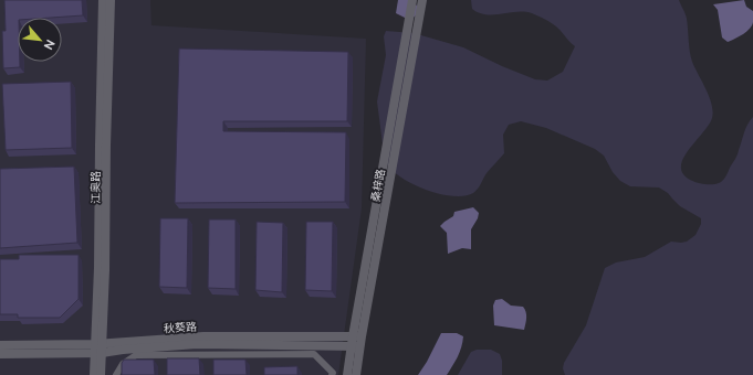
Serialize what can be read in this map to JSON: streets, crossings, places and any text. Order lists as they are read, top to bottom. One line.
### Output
{"streets":{"street":["桑梓路","江奥路","秋葵路"]},"crossings":[["桑梓路","秋葵路"],["江奥路","秋葵路"]],"north":"bottom right"}
